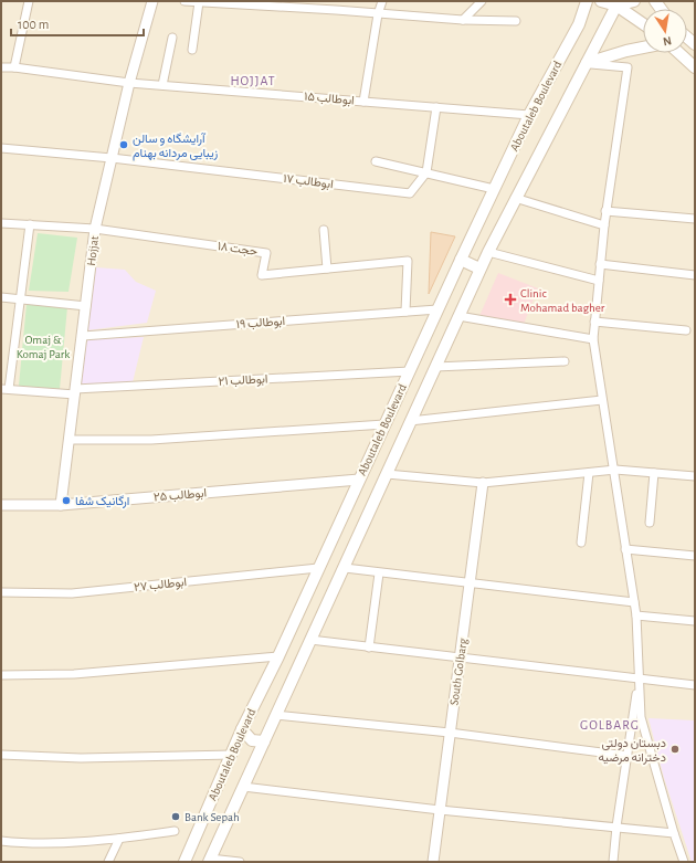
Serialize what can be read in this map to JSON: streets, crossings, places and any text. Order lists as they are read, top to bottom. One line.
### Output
{"streets":{"main road":["Aboutaleb Boulevard"],"street":["ابوطالب ۱۵","ابوطالب ۱۷","حجت ۱۸","Hojjat","ابوطالب ۱۹","ابوطالب ۲۱","ابوطالب ۲۵","ابوطالب ۲۷","South Golbarg"]},"crossings":[["ابوطالب ۱۵","Aboutaleb Boulevard"],["ابوطالب ۱۵","Hojjat"],["Aboutaleb Boulevard","ابوطالب ۱۹"],["Aboutaleb Boulevard","ابوطالب ۲۱"],["Aboutaleb Boulevard","ابوطالب ۲۵"],["Aboutaleb Boulevard","ابوطالب ۲۷"],["ابوطالب ۱۷","Hojjat"],["حجت ۱۸","Hojjat"],["حجت ۱۸","ابوطالب ۱۹"],["Hojjat","ابوطالب ۱۹"],["Hojjat","ابوطالب ۲۱"],["Hojjat","ابوطالب ۲۵"]],"districts":["HOJJAT","GOLBARG"],"parks":["Omaj & Komaj Park"],"places":{"other":["آرایشگاه و سالن زیبایی مردانه بهنام","ارگانیک شفا","دبستان دولتی دخترانه مرضیه","Bank Sepah"],"health":["Clinic Mohamad bagher"]},"scale_bar":"100 m","north":"bottom"}
